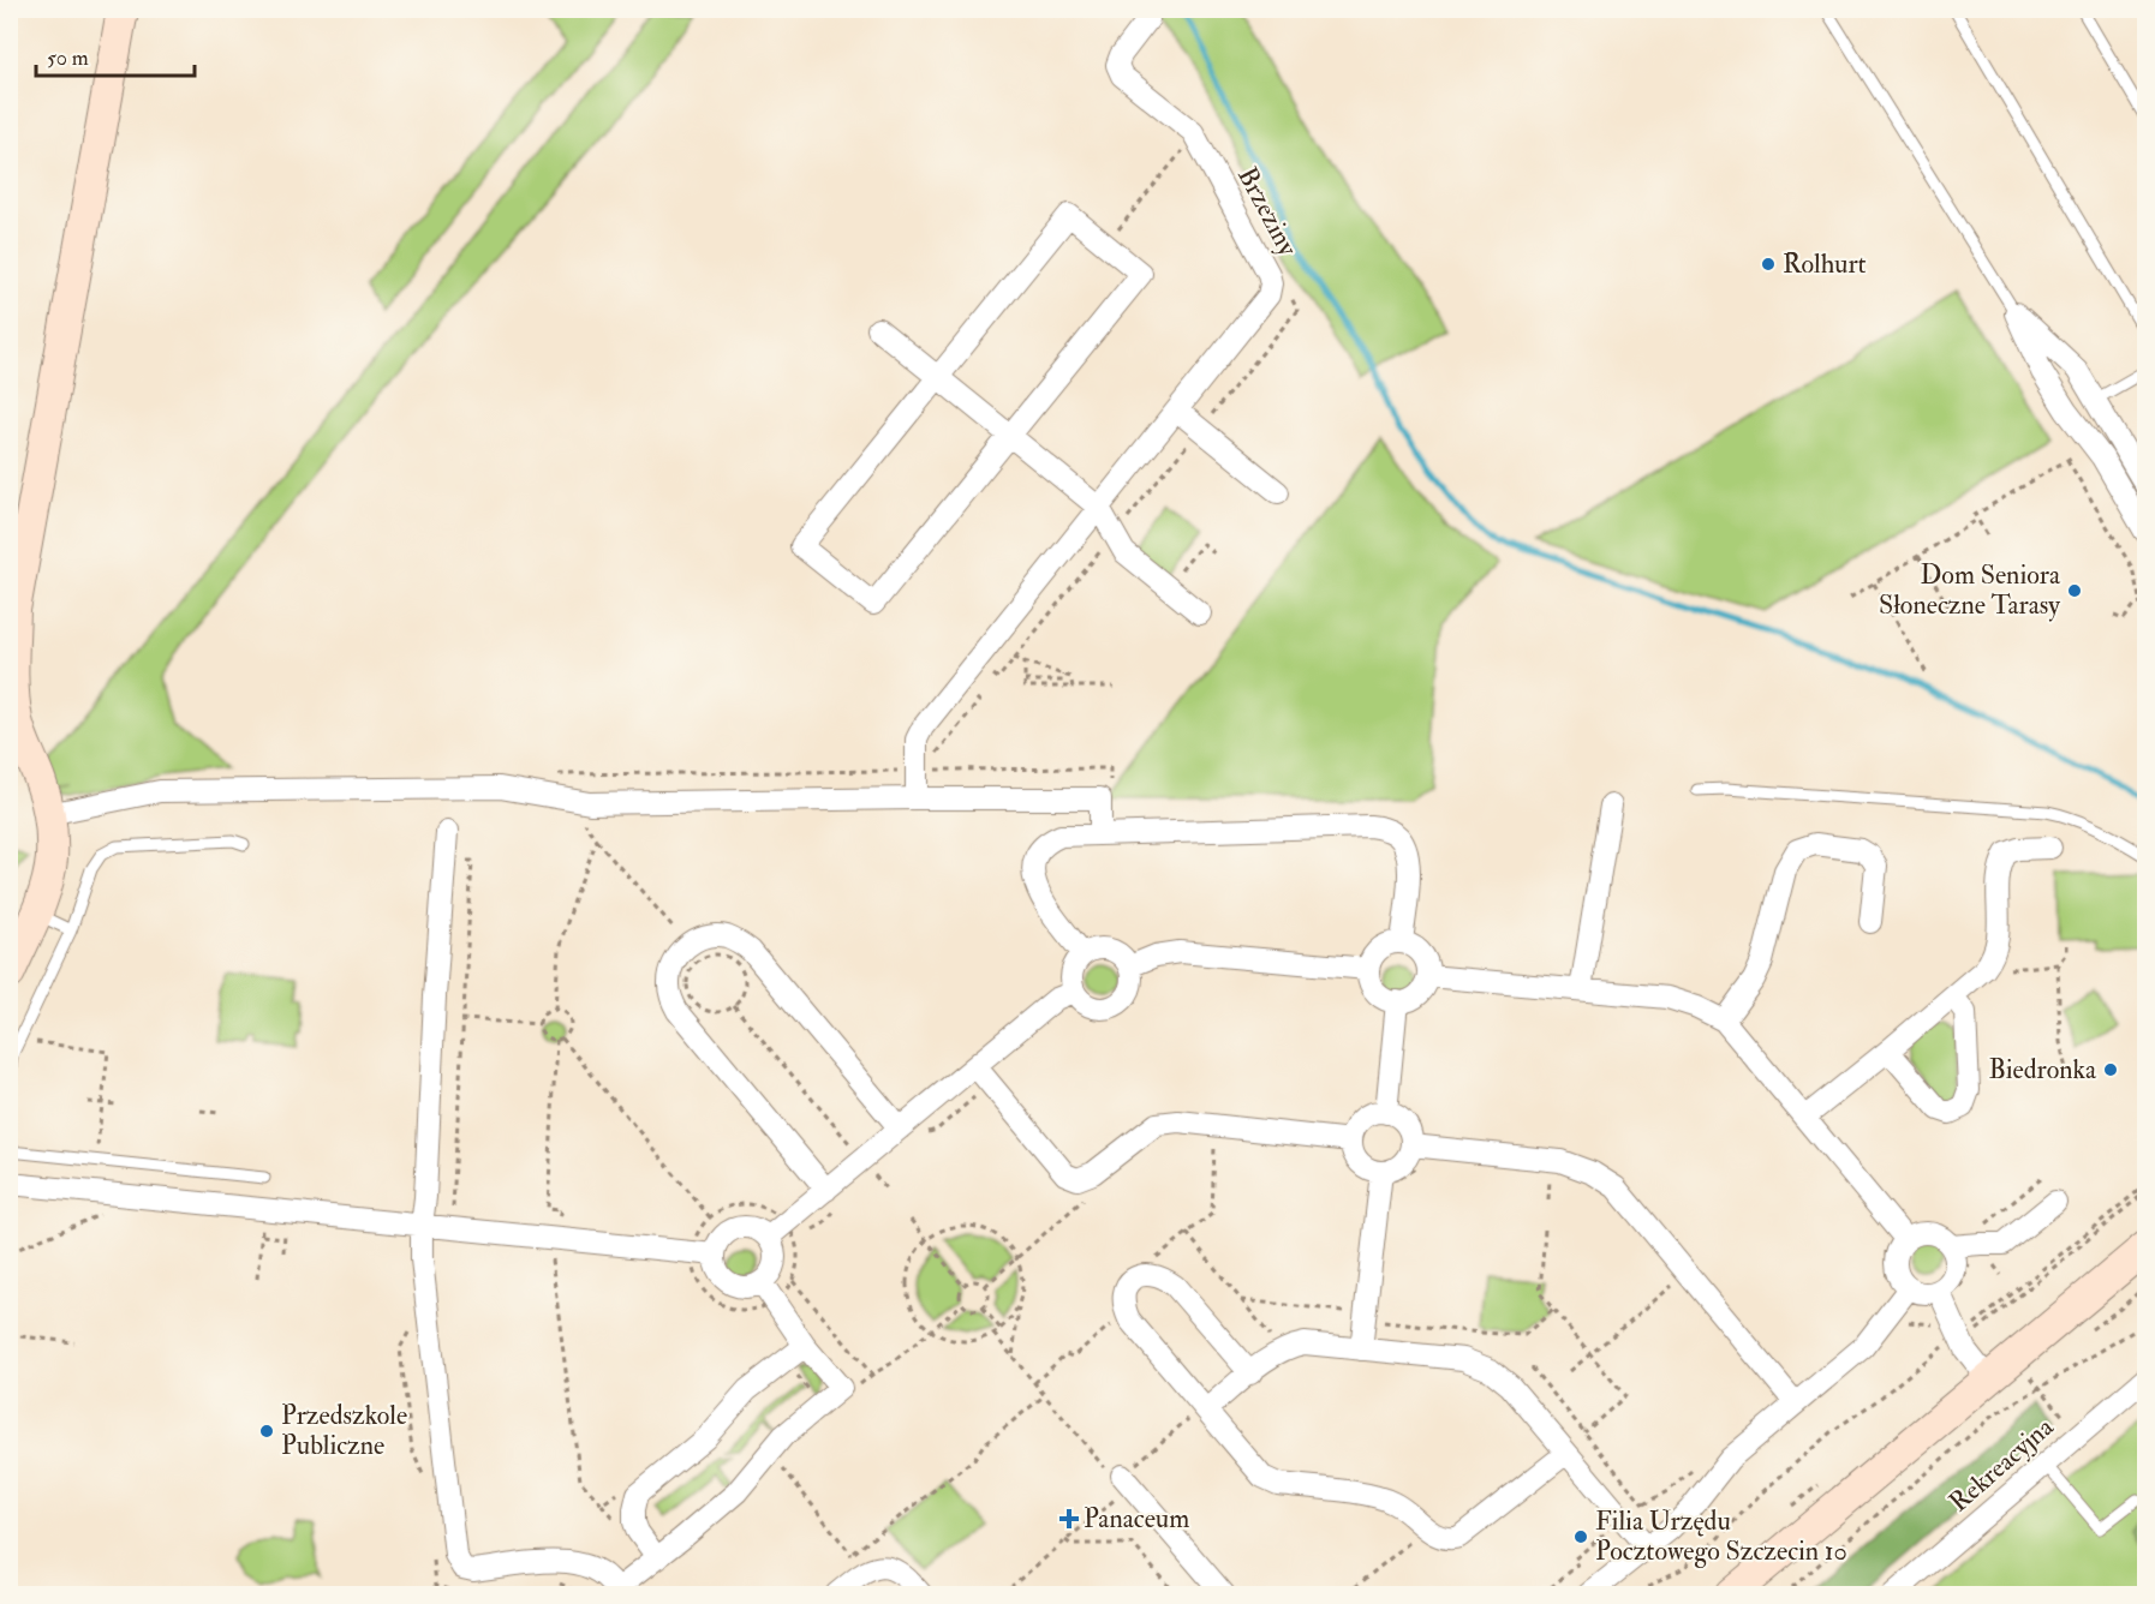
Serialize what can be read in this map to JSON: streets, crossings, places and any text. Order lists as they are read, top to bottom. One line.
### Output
{"streets":{"street":["Brzeziny","Rekreacyjna"]},"places":{"other":["Rolhurt","Dom Seniora Słoneczne Tarasy","Biedronka","Przedszkole Publiczne","Filia Urzędu Pocztowego Szczecin 10"],"health":["Panaceum"]},"scale_bar":"50 m"}
